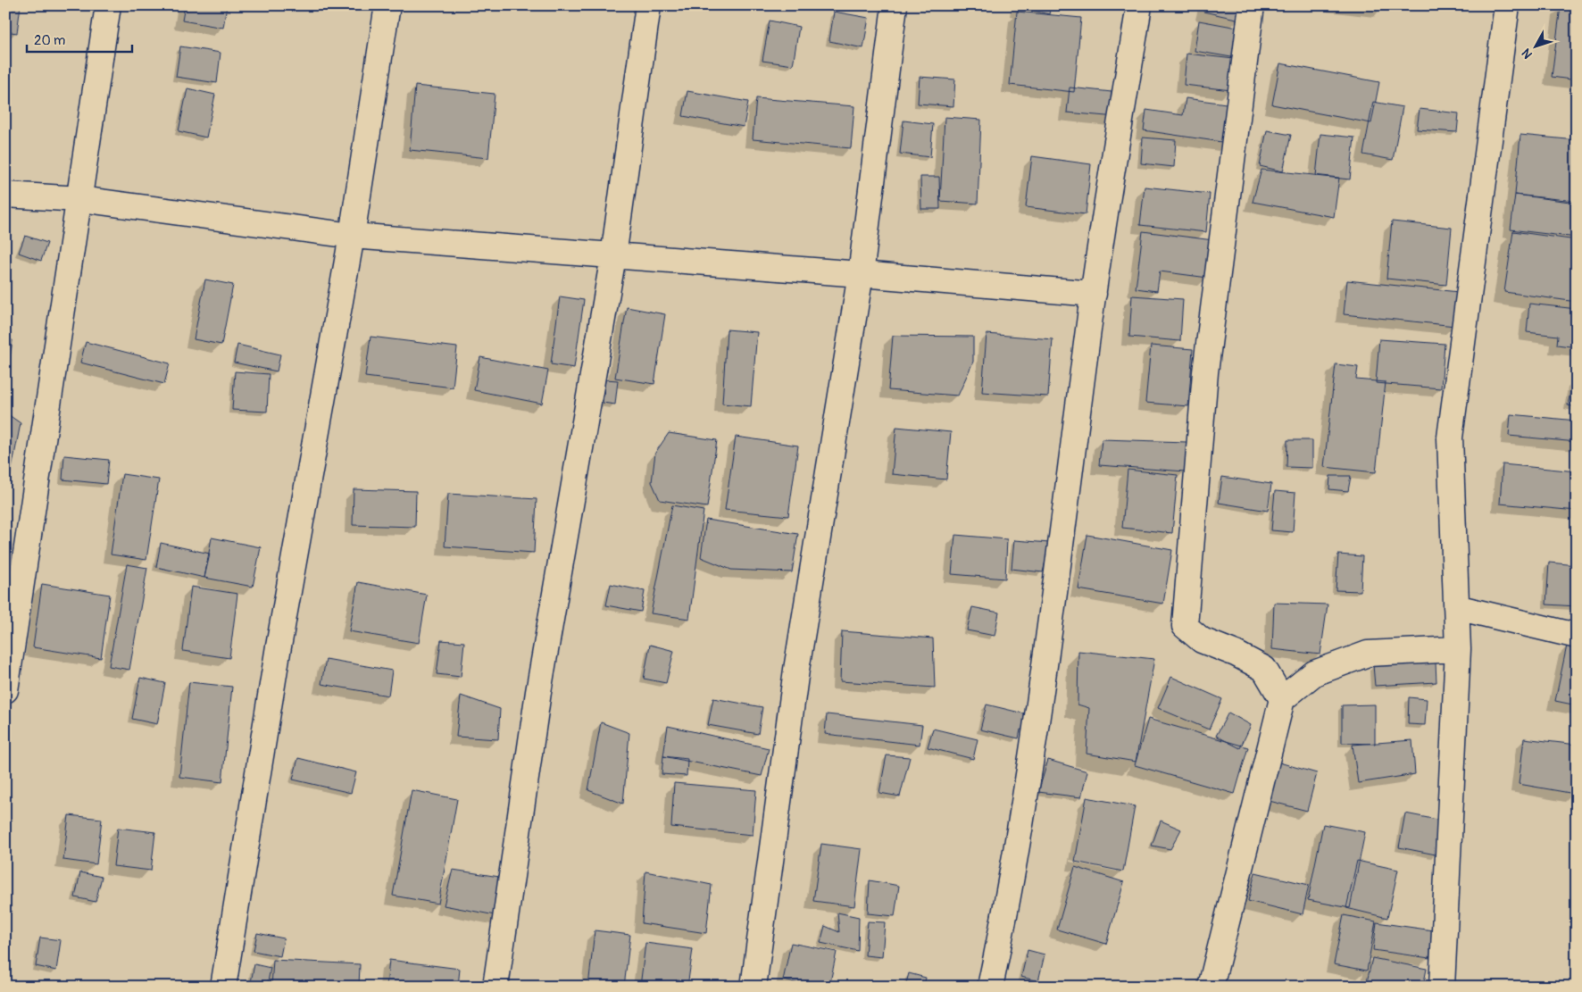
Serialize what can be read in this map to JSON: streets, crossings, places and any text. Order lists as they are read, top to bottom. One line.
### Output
{"scale_bar":"20 m","north":"bottom left"}
